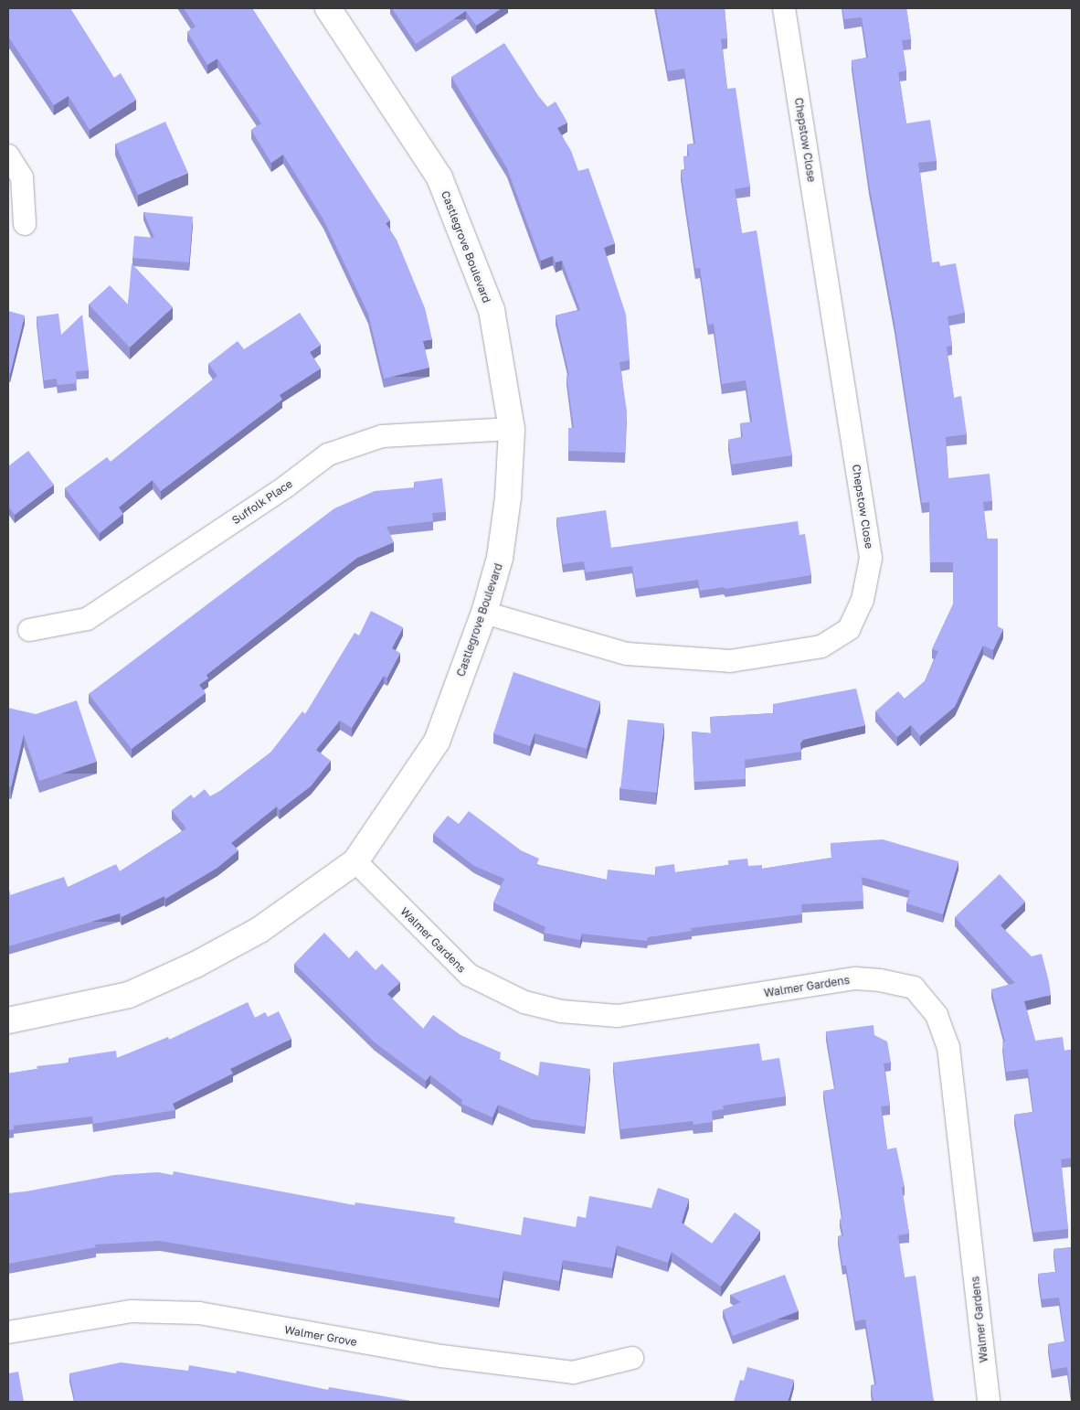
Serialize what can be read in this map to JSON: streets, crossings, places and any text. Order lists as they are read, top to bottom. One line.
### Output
{"streets":{"street":["Chepstow Close","Castlegrove Boulevard","Suffolk Place","Walmer Gardens","Walmer Grove"]},"crossings":[["Chepstow Close","Castlegrove Boulevard"],["Castlegrove Boulevard","Suffolk Place"],["Castlegrove Boulevard","Walmer Gardens"]]}
